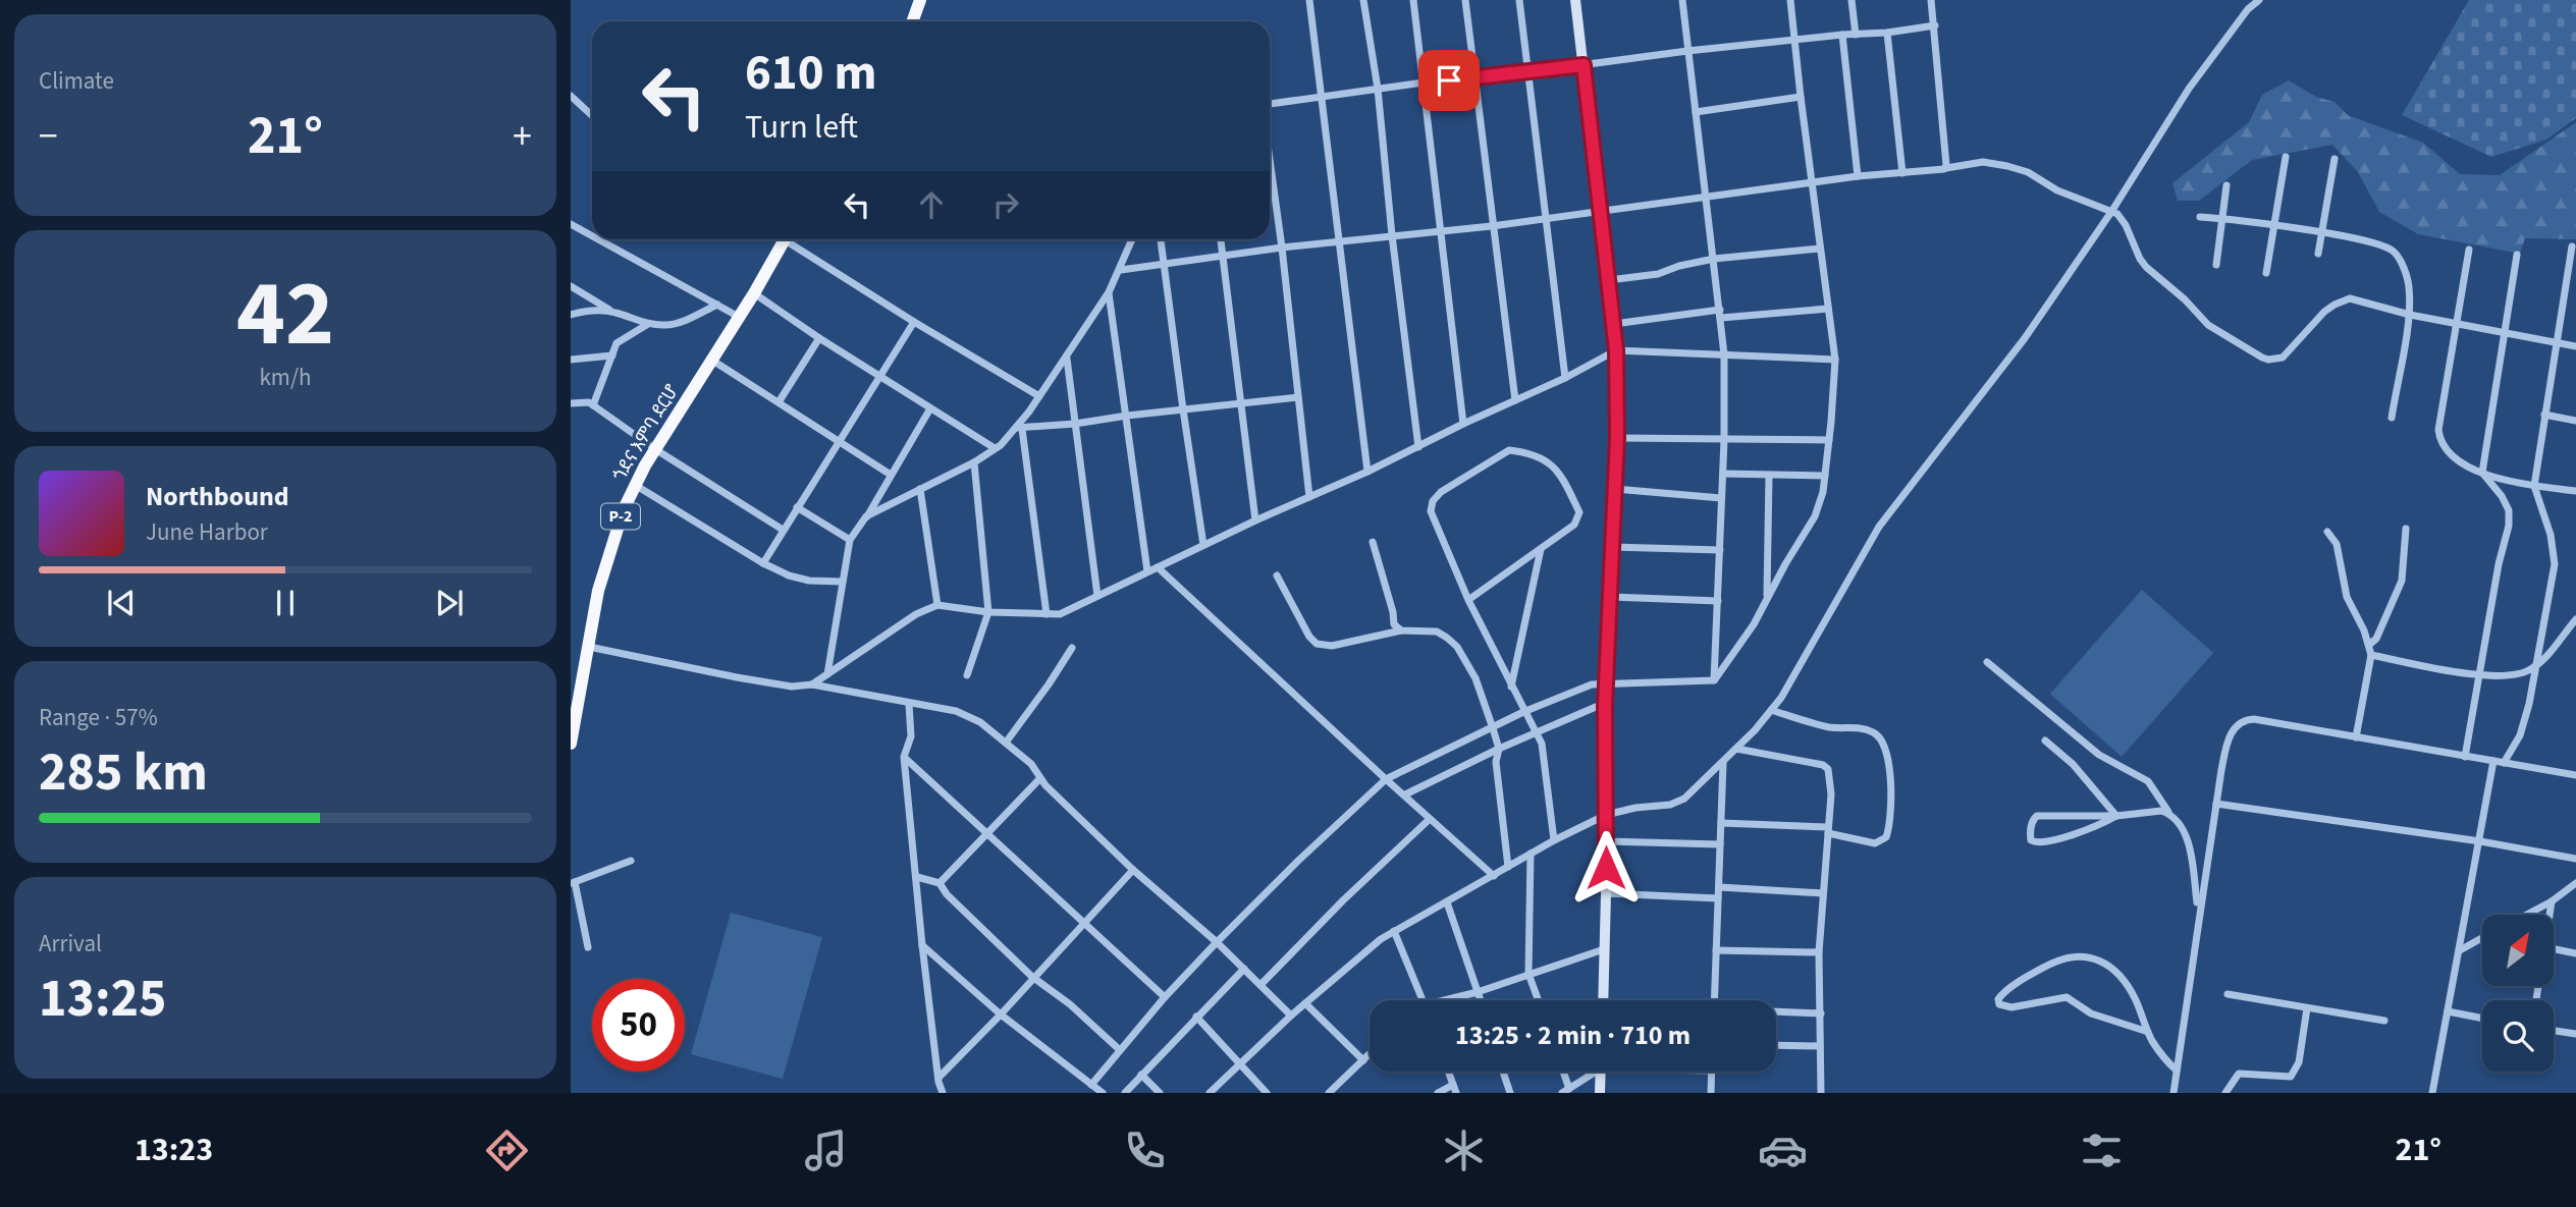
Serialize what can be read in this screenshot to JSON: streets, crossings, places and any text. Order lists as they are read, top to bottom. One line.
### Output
{"streets":{"highway":["ጎደና እምባ ደርሆ","P-2"]},"crossings":[["ጎደና እምባ ደርሆ","P-2"]],"north":"top right","page":{"tile":["Climate",["42","km/h"],["Range · 57%","285 km"],["Arrival","13:25"]],"turn":["610 m","Turn left"],"heat":["−","21°","+"],"song":["Northbound","June Harbor"],"limit":"50","trip":"13:25 · 2 min · 710 m","tabs":["13:23","21°"]}}
